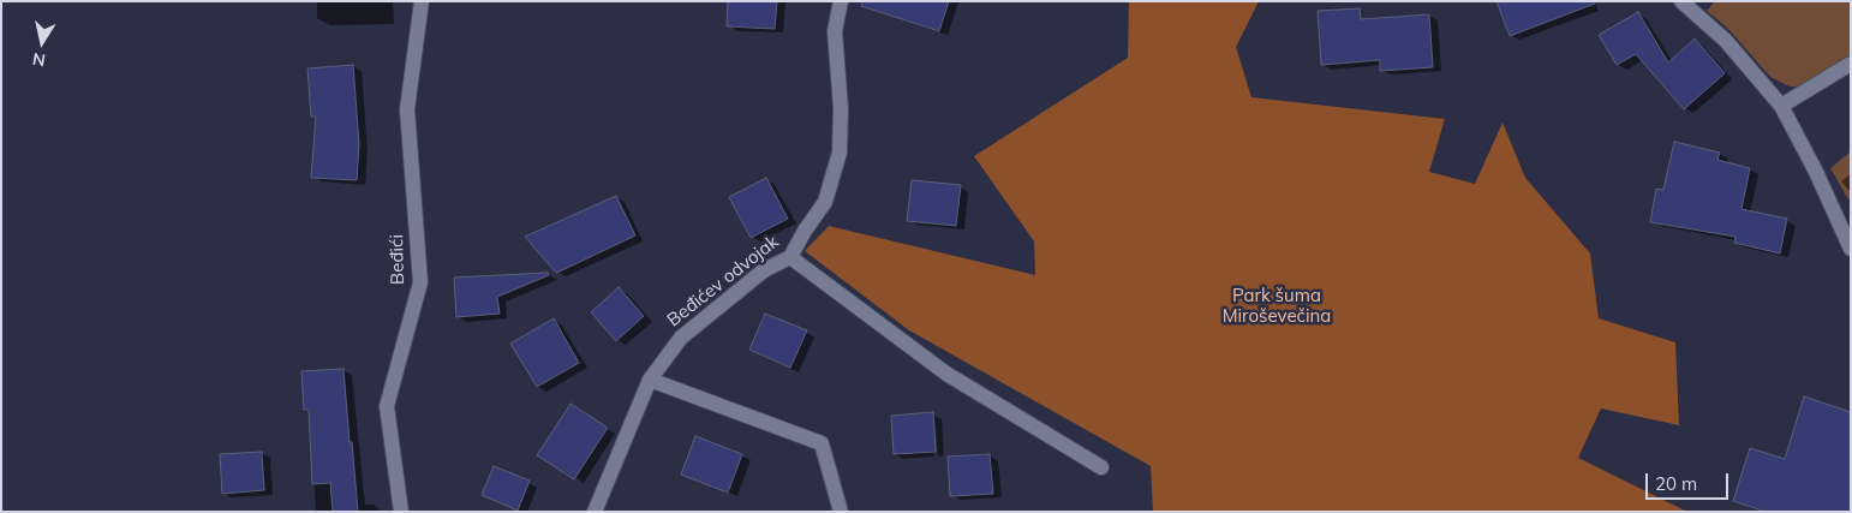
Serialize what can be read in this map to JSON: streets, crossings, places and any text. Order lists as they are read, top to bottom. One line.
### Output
{"streets":{"street":["Beđići","Beđićev odvojak"]},"parks":["Park šuma Miroševečina"],"scale_bar":"20 m","north":"bottom"}
